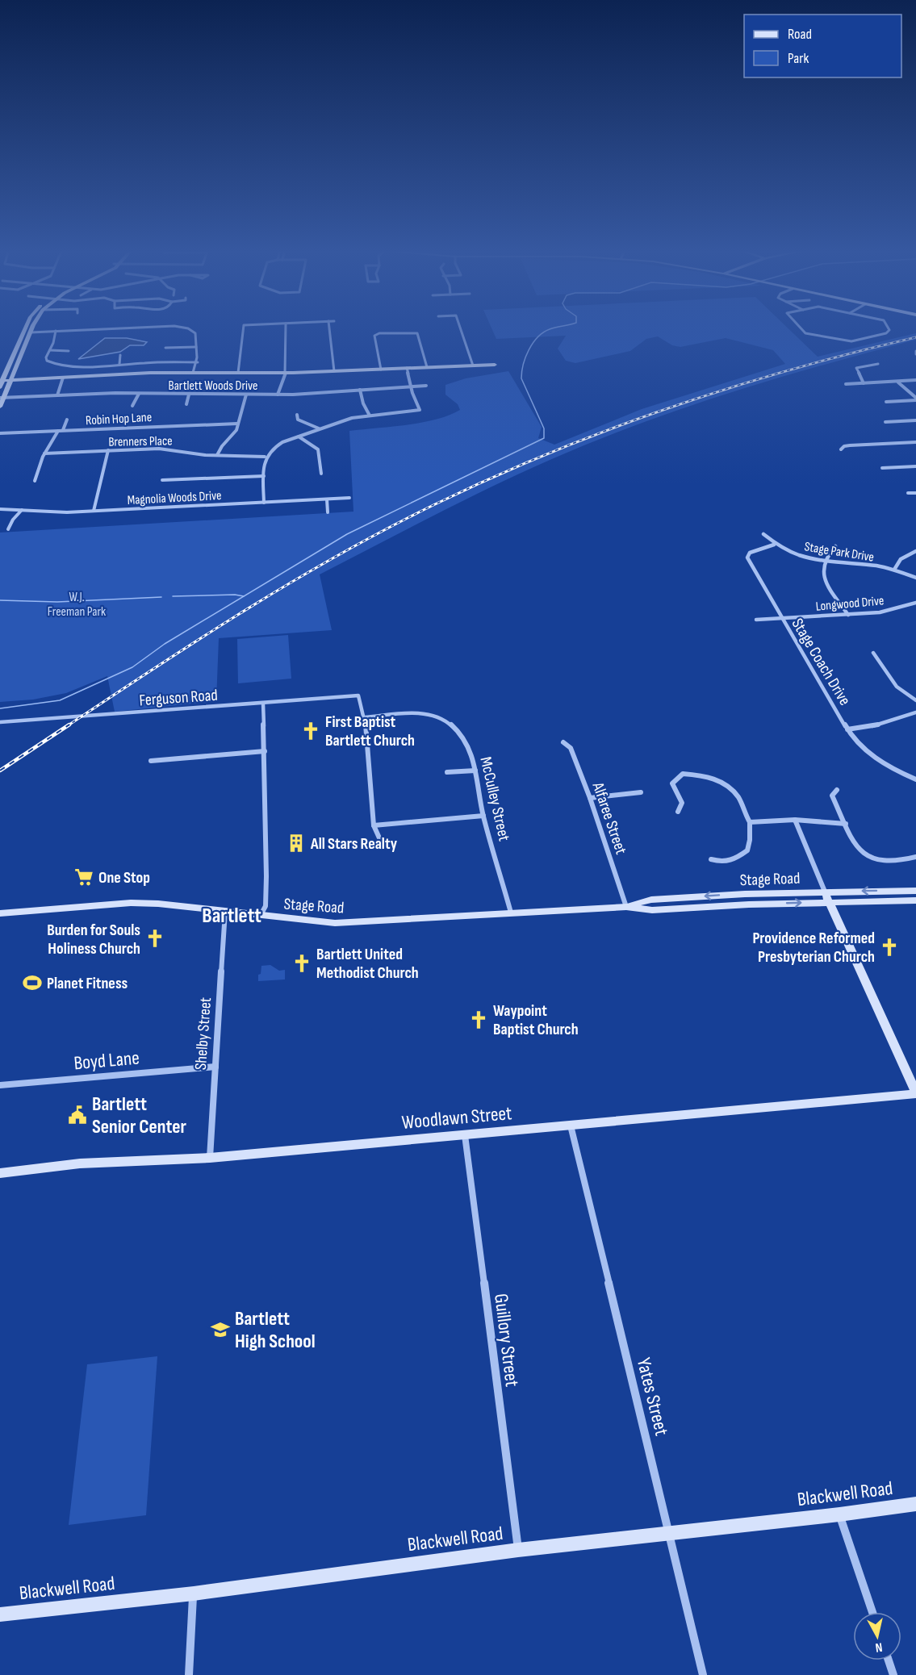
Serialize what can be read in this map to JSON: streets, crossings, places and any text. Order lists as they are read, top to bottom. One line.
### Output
{"streets":{"main road":["Stage Road","Woodlawn Street","Blackwell Road"],"street":["Bartlett Woods Drive","Robin Hop Lane","Brenners Place","Magnolia Woods Drive","Stage Park Drive","Longwood Drive","Stage Coach Drive","Ferguson Road","McCulley Street","Alfaree Street","Shelby Street","Boyd Lane","Guillory Street","Yates Street"]},"crossings":[["Stage Park Drive","Stage Coach Drive"],["Longwood Drive","Stage Coach Drive"],["Ferguson Road","McCulley Street"],["McCulley Street","Stage Road"],["Alfaree Street","Stage Road"],["Stage Road","Shelby Street"],["Shelby Street","Boyd Lane"],["Shelby Street","Woodlawn Street"],["Woodlawn Street","Guillory Street"],["Woodlawn Street","Yates Street"],["Guillory Street","Blackwell Road"],["Yates Street","Blackwell Road"]],"districts":["Bartlett"],"parks":["W.J. Freeman Park"],"places":{"church":["First Baptist Bartlett Church","Burden for Souls Holiness Church","Providence Reformed Presbyterian Church","Bartlett United Methodist Church","Waypoint Baptist Church"],"building":["All Stars Realty"],"supermarket":["One Stop"],"sports":["Planet Fitness"],"public building":["Bartlett Senior Center"],"school or university":["Bartlett High School"]},"legend":["Road","Park"],"north":"bottom"}
